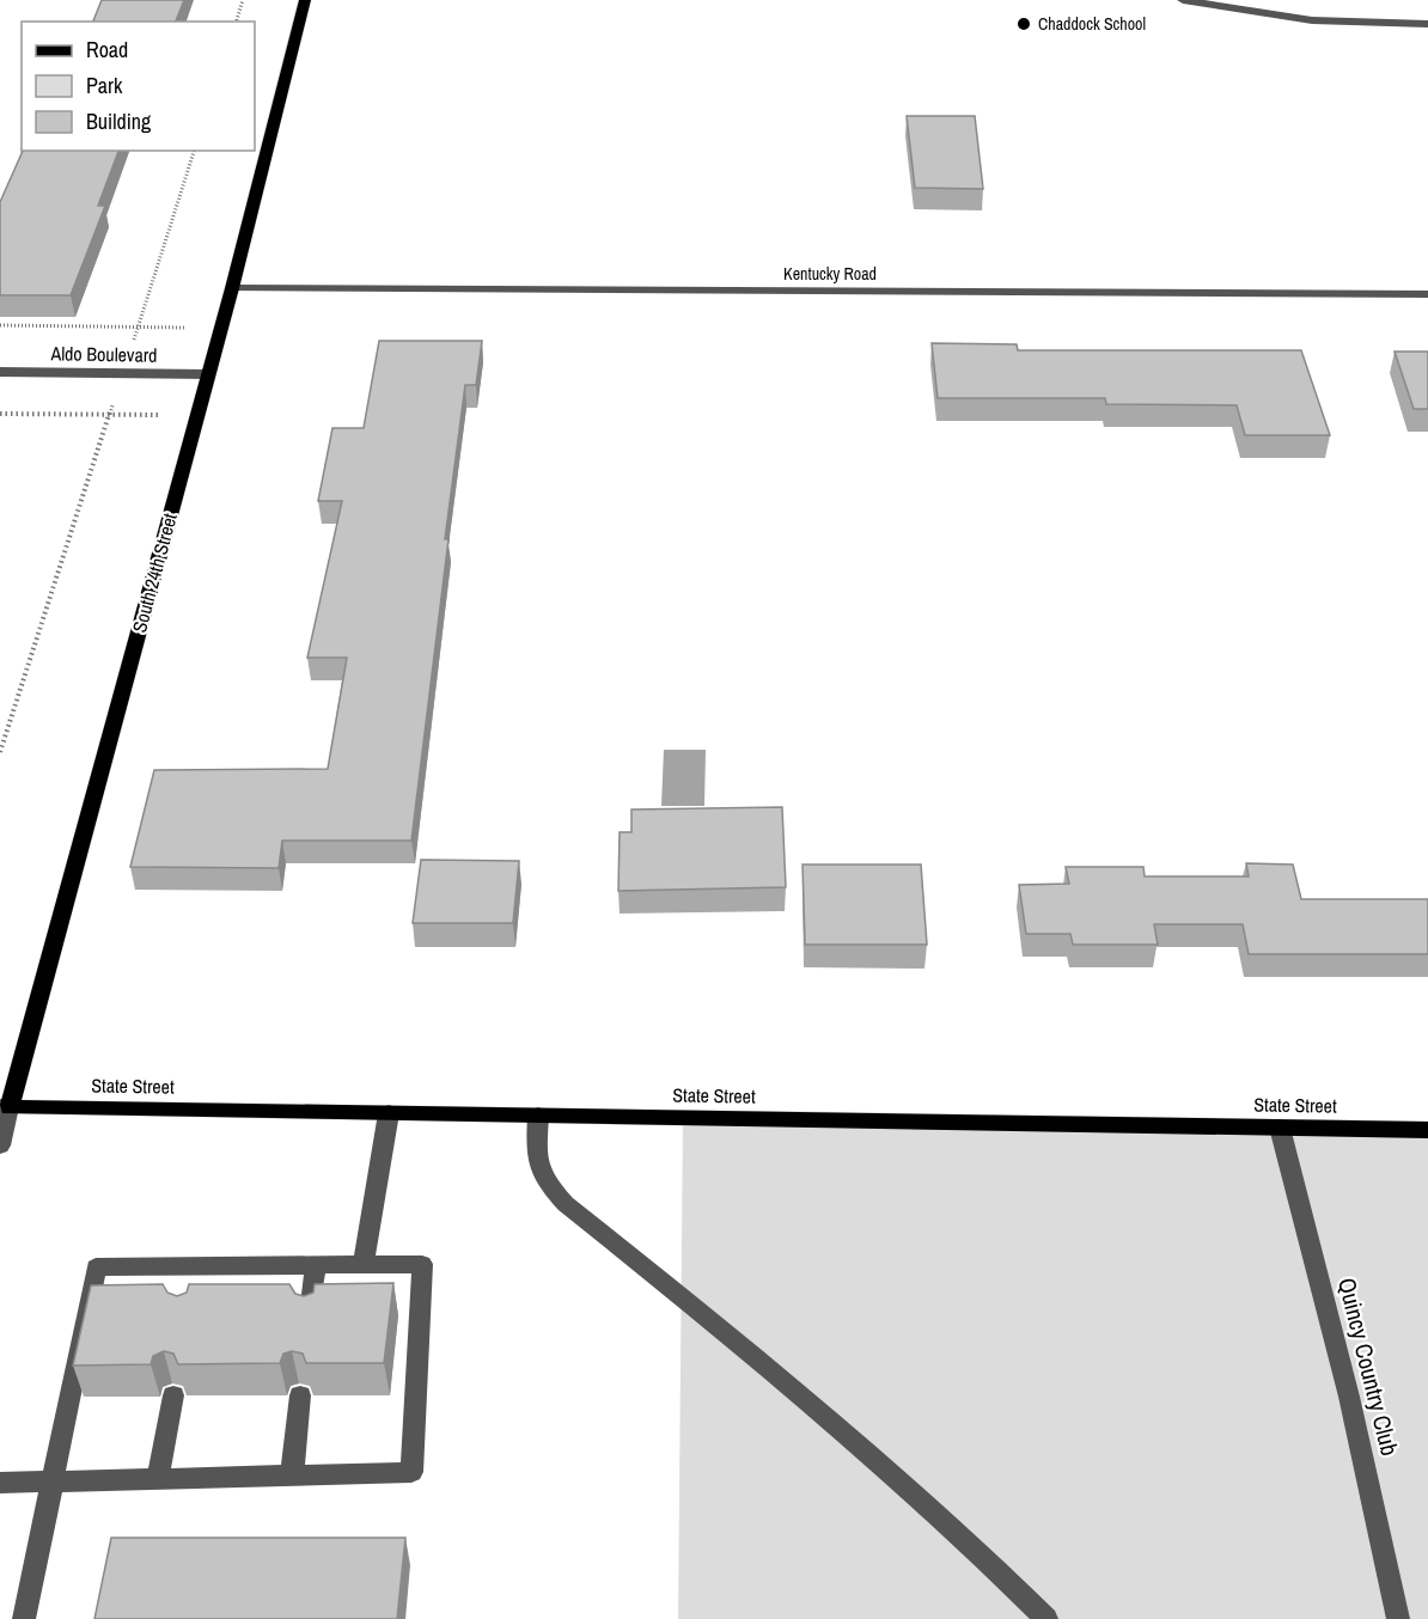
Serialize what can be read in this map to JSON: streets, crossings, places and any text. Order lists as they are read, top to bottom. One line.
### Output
{"streets":{"main road":["South 24th Street","State Street"],"street":["Kentucky Road","Aldo Boulevard","Quincy Country Club"]},"crossings":[["Kentucky Road","South 24th Street"],["Aldo Boulevard","South 24th Street"],["South 24th Street","State Street"],["State Street","Quincy Country Club"]],"places":["Chaddock School"],"legend":["Road","Park","Building"]}
